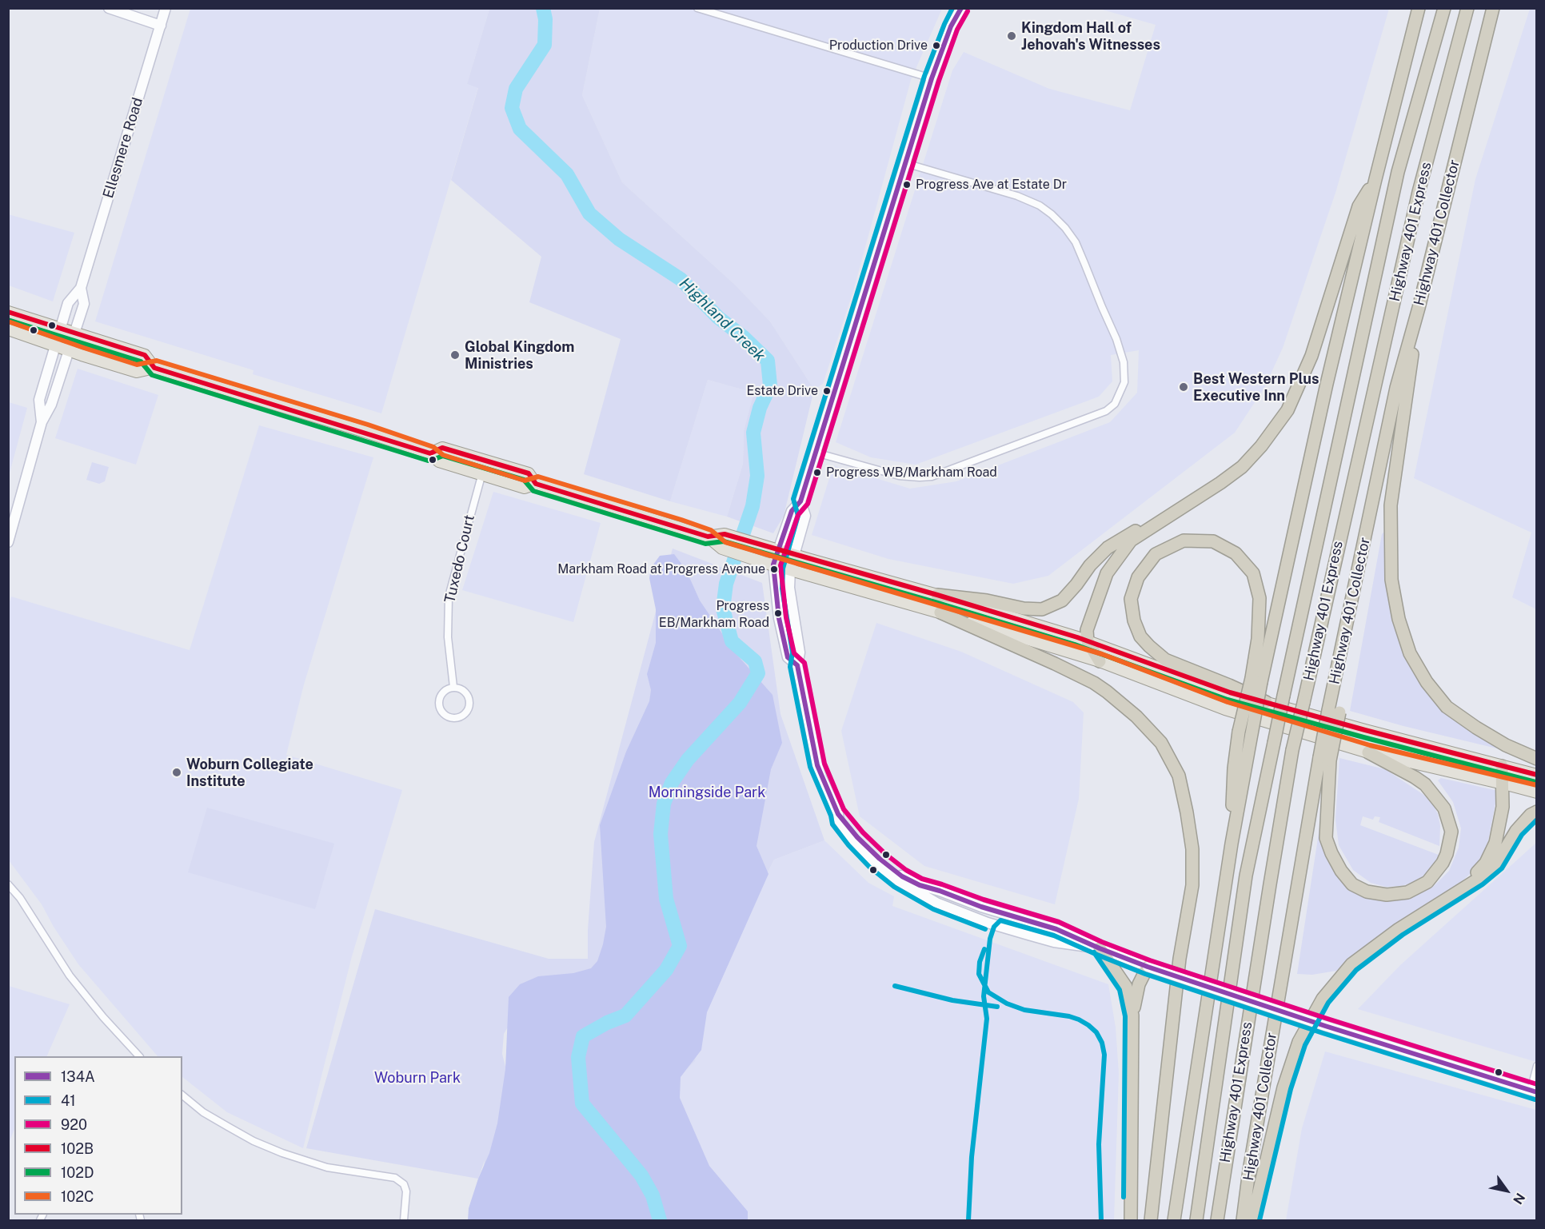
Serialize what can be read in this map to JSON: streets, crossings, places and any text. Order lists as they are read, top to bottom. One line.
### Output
{"streets":{"highway":["Highway 401 Express","Highway 401 Collector"],"main road":["Ellesmere Road"],"street":["Tuxedo Court"]},"water":["Highland Creek"],"parks":["Morningside Park","Woburn Park"],"places":["Kingdom Hall of Jehovah's Witnesses","Production Drive","Progress Ave at Estate Dr","Global Kingdom Ministries","Best Western Plus Executive Inn","Estate Drive","Progress WB/Markham Road","Markham Road at Progress Avenue","Progress EB/Markham Road","Woburn Collegiate Institute"],"lines":["transit line 134A","transit line 41","transit line 920","transit line 102B","transit line 102D","transit line 102C"],"legend":["134A","41","920","102B","102D","102C"],"north":"bottom right"}
